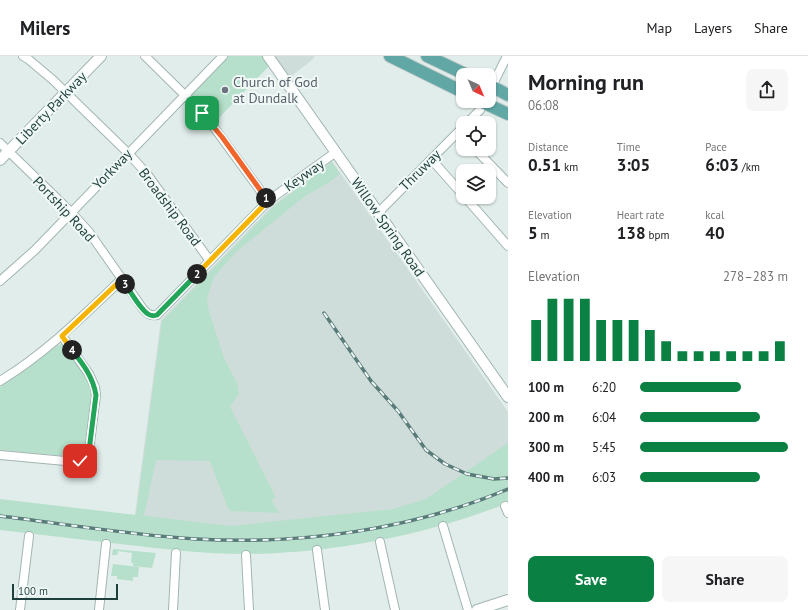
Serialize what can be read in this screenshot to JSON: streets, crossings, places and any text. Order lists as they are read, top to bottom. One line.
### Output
{"streets":{"street":["Liberty Parkway","Yorkway","Thruway","Keyway","Broadship Road","Portship Road","Willow Spring Road"]},"crossings":[["Liberty Parkway","Broadship Road"],["Liberty Parkway","Portship Road"],["Yorkway","Broadship Road"],["Yorkway","Portship Road"],["Thruway","Willow Spring Road"],["Keyway","Broadship Road"],["Keyway","Portship Road"],["Keyway","Willow Spring Road"]],"places":["Church of God at Dundalk"],"scale_bar":"100 m","north":"bottom right","page":{"header":"Milers","nav":["Map","Layers","Share"],"heading":["Morning run","06:08"],"stats":[["Distance","0.51 km"],["Time","3:05"],["Pace","6:03 /km"],["Elevation","5 m"],["Heart rate","138 bpm"],["kcal","40"]],"pins":["1","2","3","4"],"chart":["Elevation","278–283 m"],"list":[{"name":"100 m","note":"6:20"},{"name":"200 m","note":"6:04"},{"name":"300 m","note":"5:45"},{"name":"400 m","note":"6:03"}],"buttons":["Save","Share"],"scale":"100 m"}}
